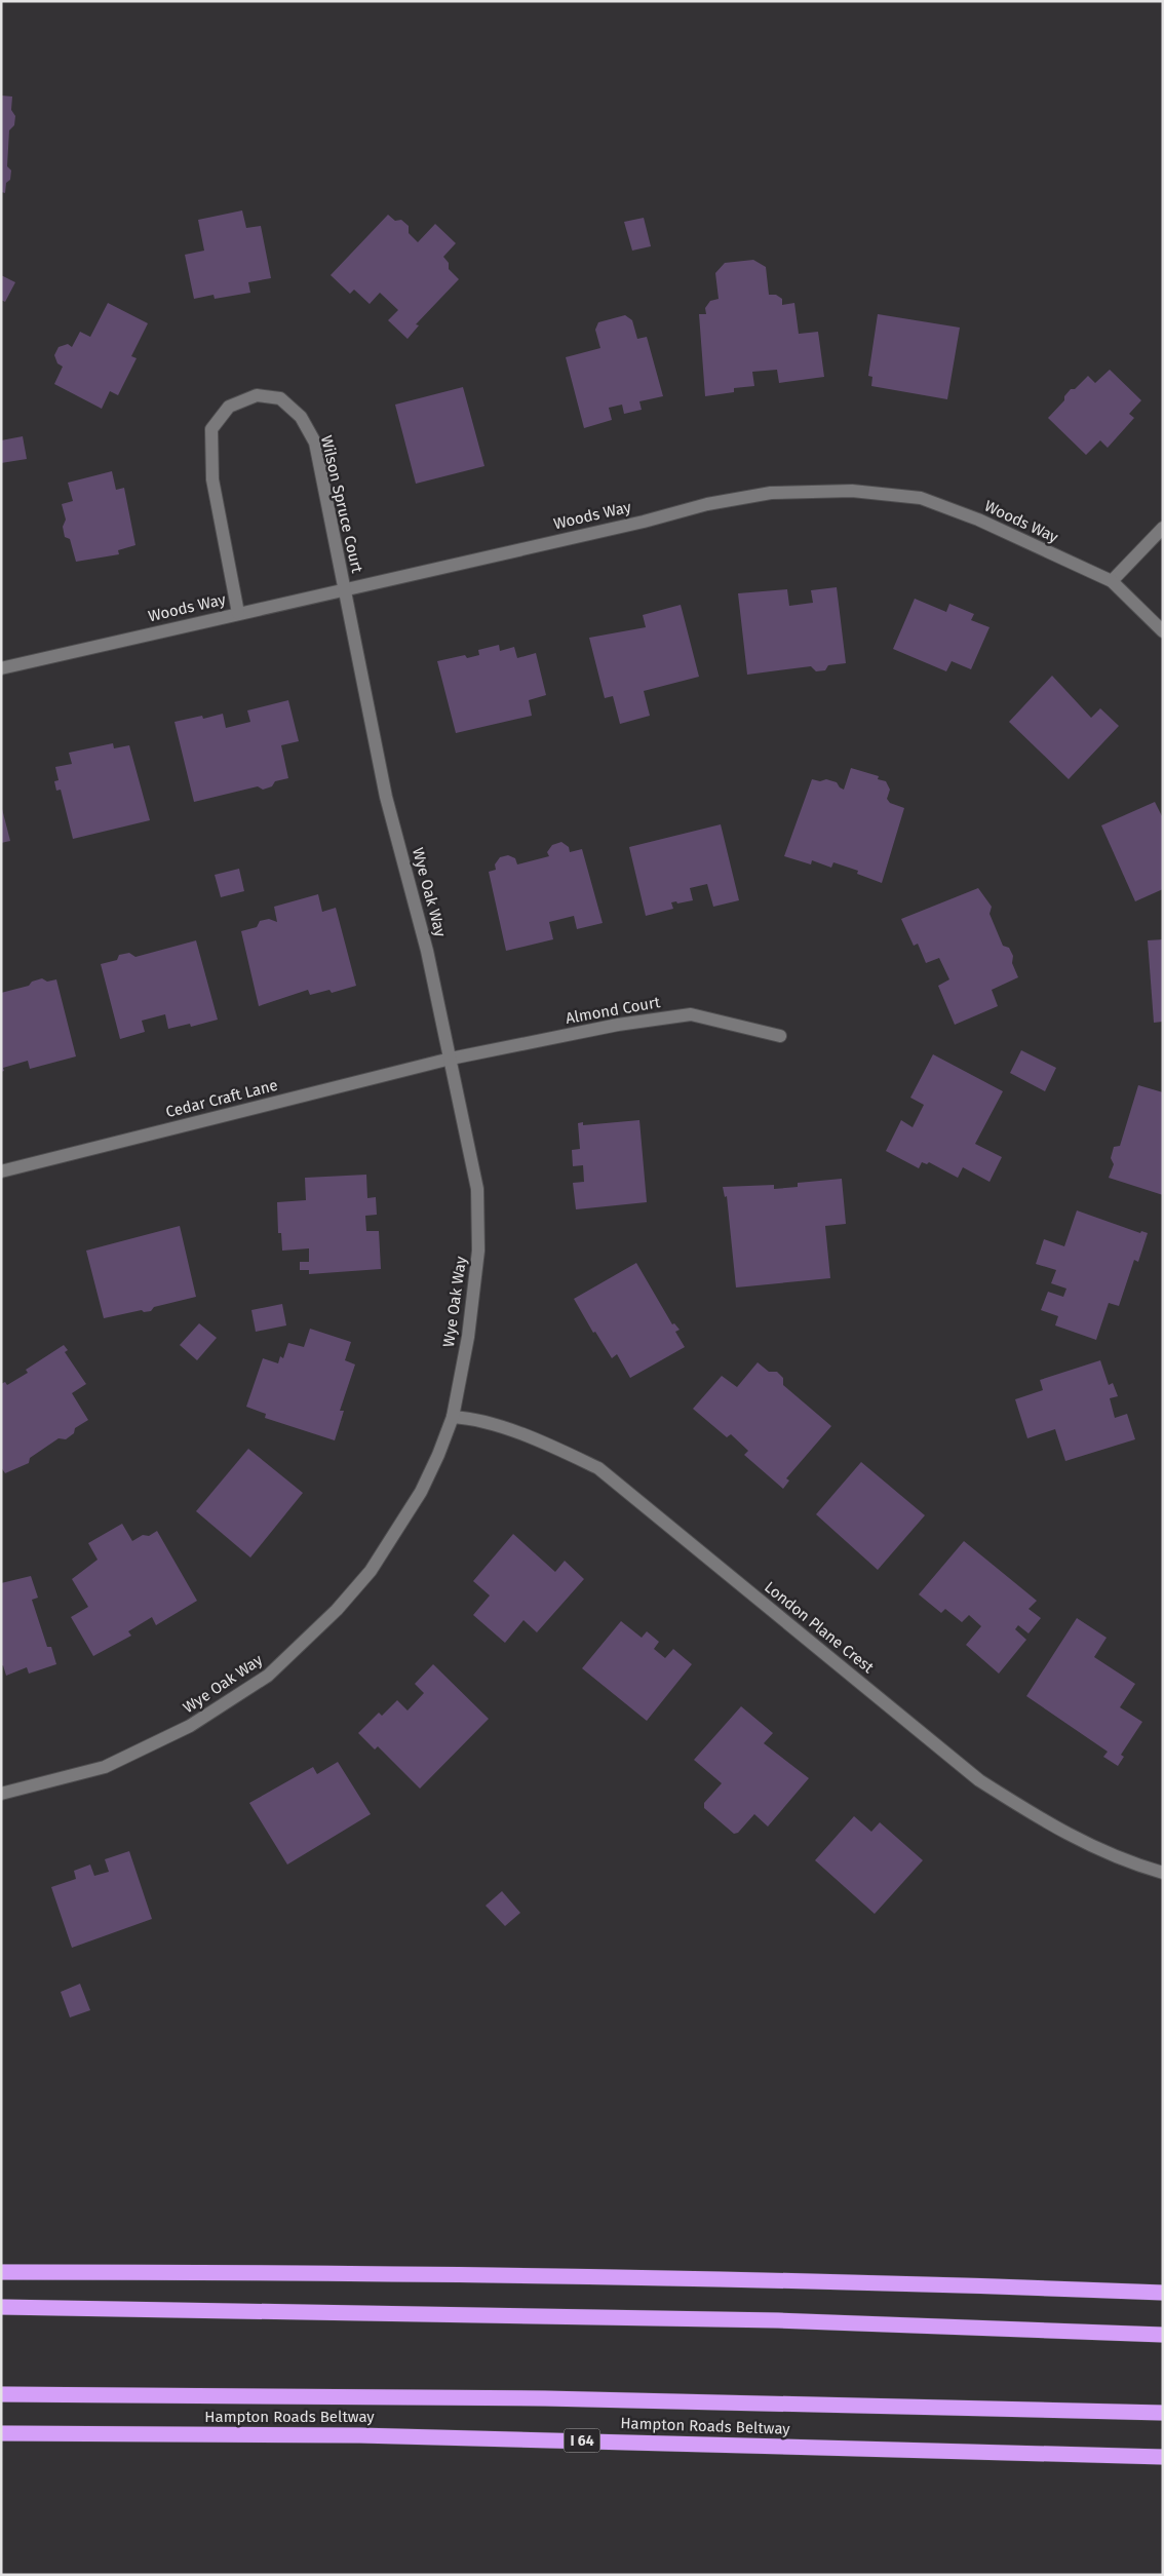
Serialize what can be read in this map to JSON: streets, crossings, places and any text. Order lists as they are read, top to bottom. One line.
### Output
{"streets":{"highway":["Hampton Roads Beltway","I 64"],"street":["Wilson Spruce Court","Woods Way","Wye Oak Way","Almond Court","Cedar Craft Lane","London Plane Crest"]},"crossings":[["Wilson Spruce Court","Woods Way"],["Wilson Spruce Court","Wye Oak Way"],["Woods Way","Wye Oak Way"],["Wye Oak Way","Almond Court"],["Wye Oak Way","Cedar Craft Lane"],["Wye Oak Way","London Plane Crest"],["Almond Court","Cedar Craft Lane"]]}
